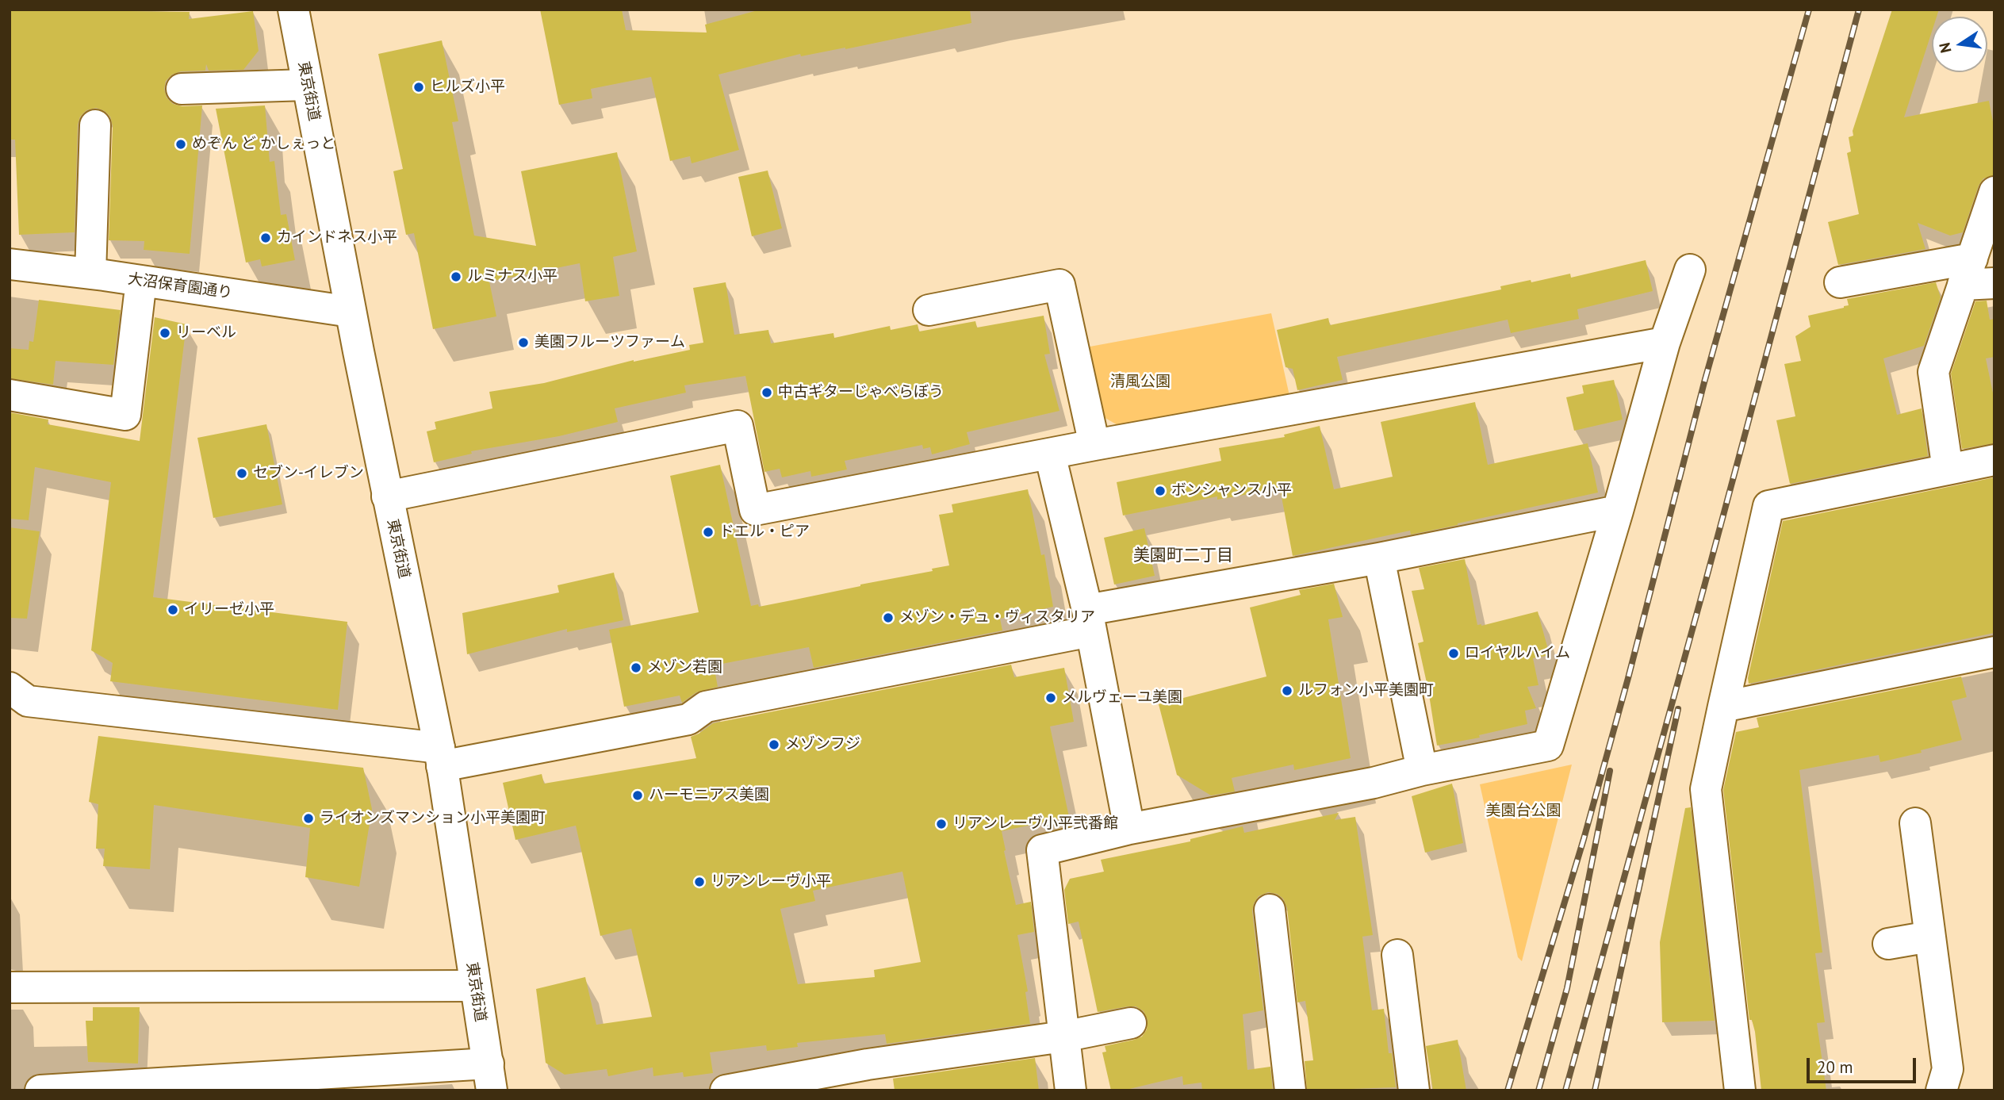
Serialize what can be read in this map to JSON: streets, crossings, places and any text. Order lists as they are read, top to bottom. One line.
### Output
{"streets":{"street":["東京街道","大沼保育園通り"]},"crossings":[["東京街道","大沼保育園通り"]],"districts":["美園町二丁目"],"parks":["清風公園","美園台公園"],"places":["ヒルズ小平","めぞん ど かしぇっと","カインドネス小平","ルミナス小平","リーベル","美園フルーツファーム","中古ギターじゃべらぼう","セブン-イレブン","ボンシャンス小平","ドエル・ピア","イリーゼ小平","メゾン・デュ・ヴィスタリア","ロイヤルハイム","メゾン若園","ルフォン小平美園町","メルヴェーユ美園","メゾンフジ","ハーモニアス美園","ライオンズマンション小平美園町","リアンレーヴ小平弐番館","リアンレーヴ小平"],"scale_bar":"20 m","north":"left"}
